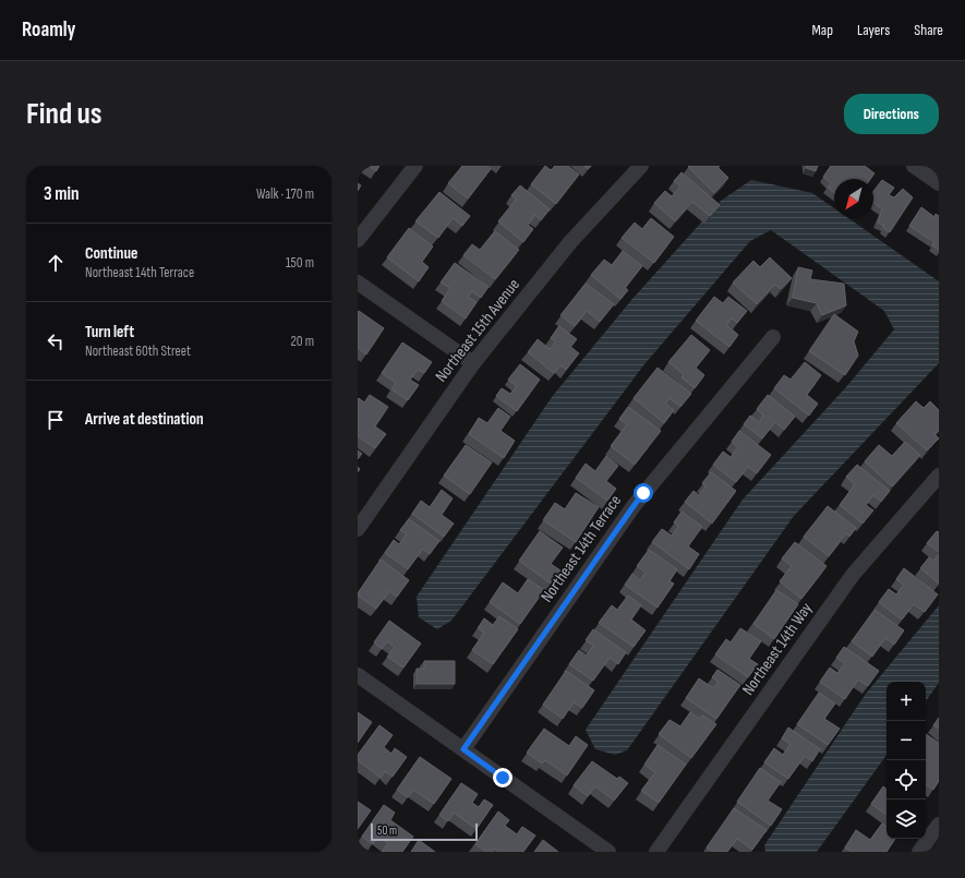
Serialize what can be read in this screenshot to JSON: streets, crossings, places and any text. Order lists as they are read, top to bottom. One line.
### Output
{"streets":{"street":["Northeast 15th Avenue","Northeast 14th Terrace","Northeast 14th Way"]},"scale_bar":"50 m","north":"bottom left","page":{"header":"Roamly","nav":["Map","Layers","Share"],"buttons":"Directions","title":"Find us","heading":["3 min","Walk · 170 m"],"list":[["Continue","Northeast 14th Terrace","150 m"],["Turn left","Northeast 60th Street","20 m"],"Arrive at destination"],"map_buttons":["+","−"],"scale":"50 m"}}
